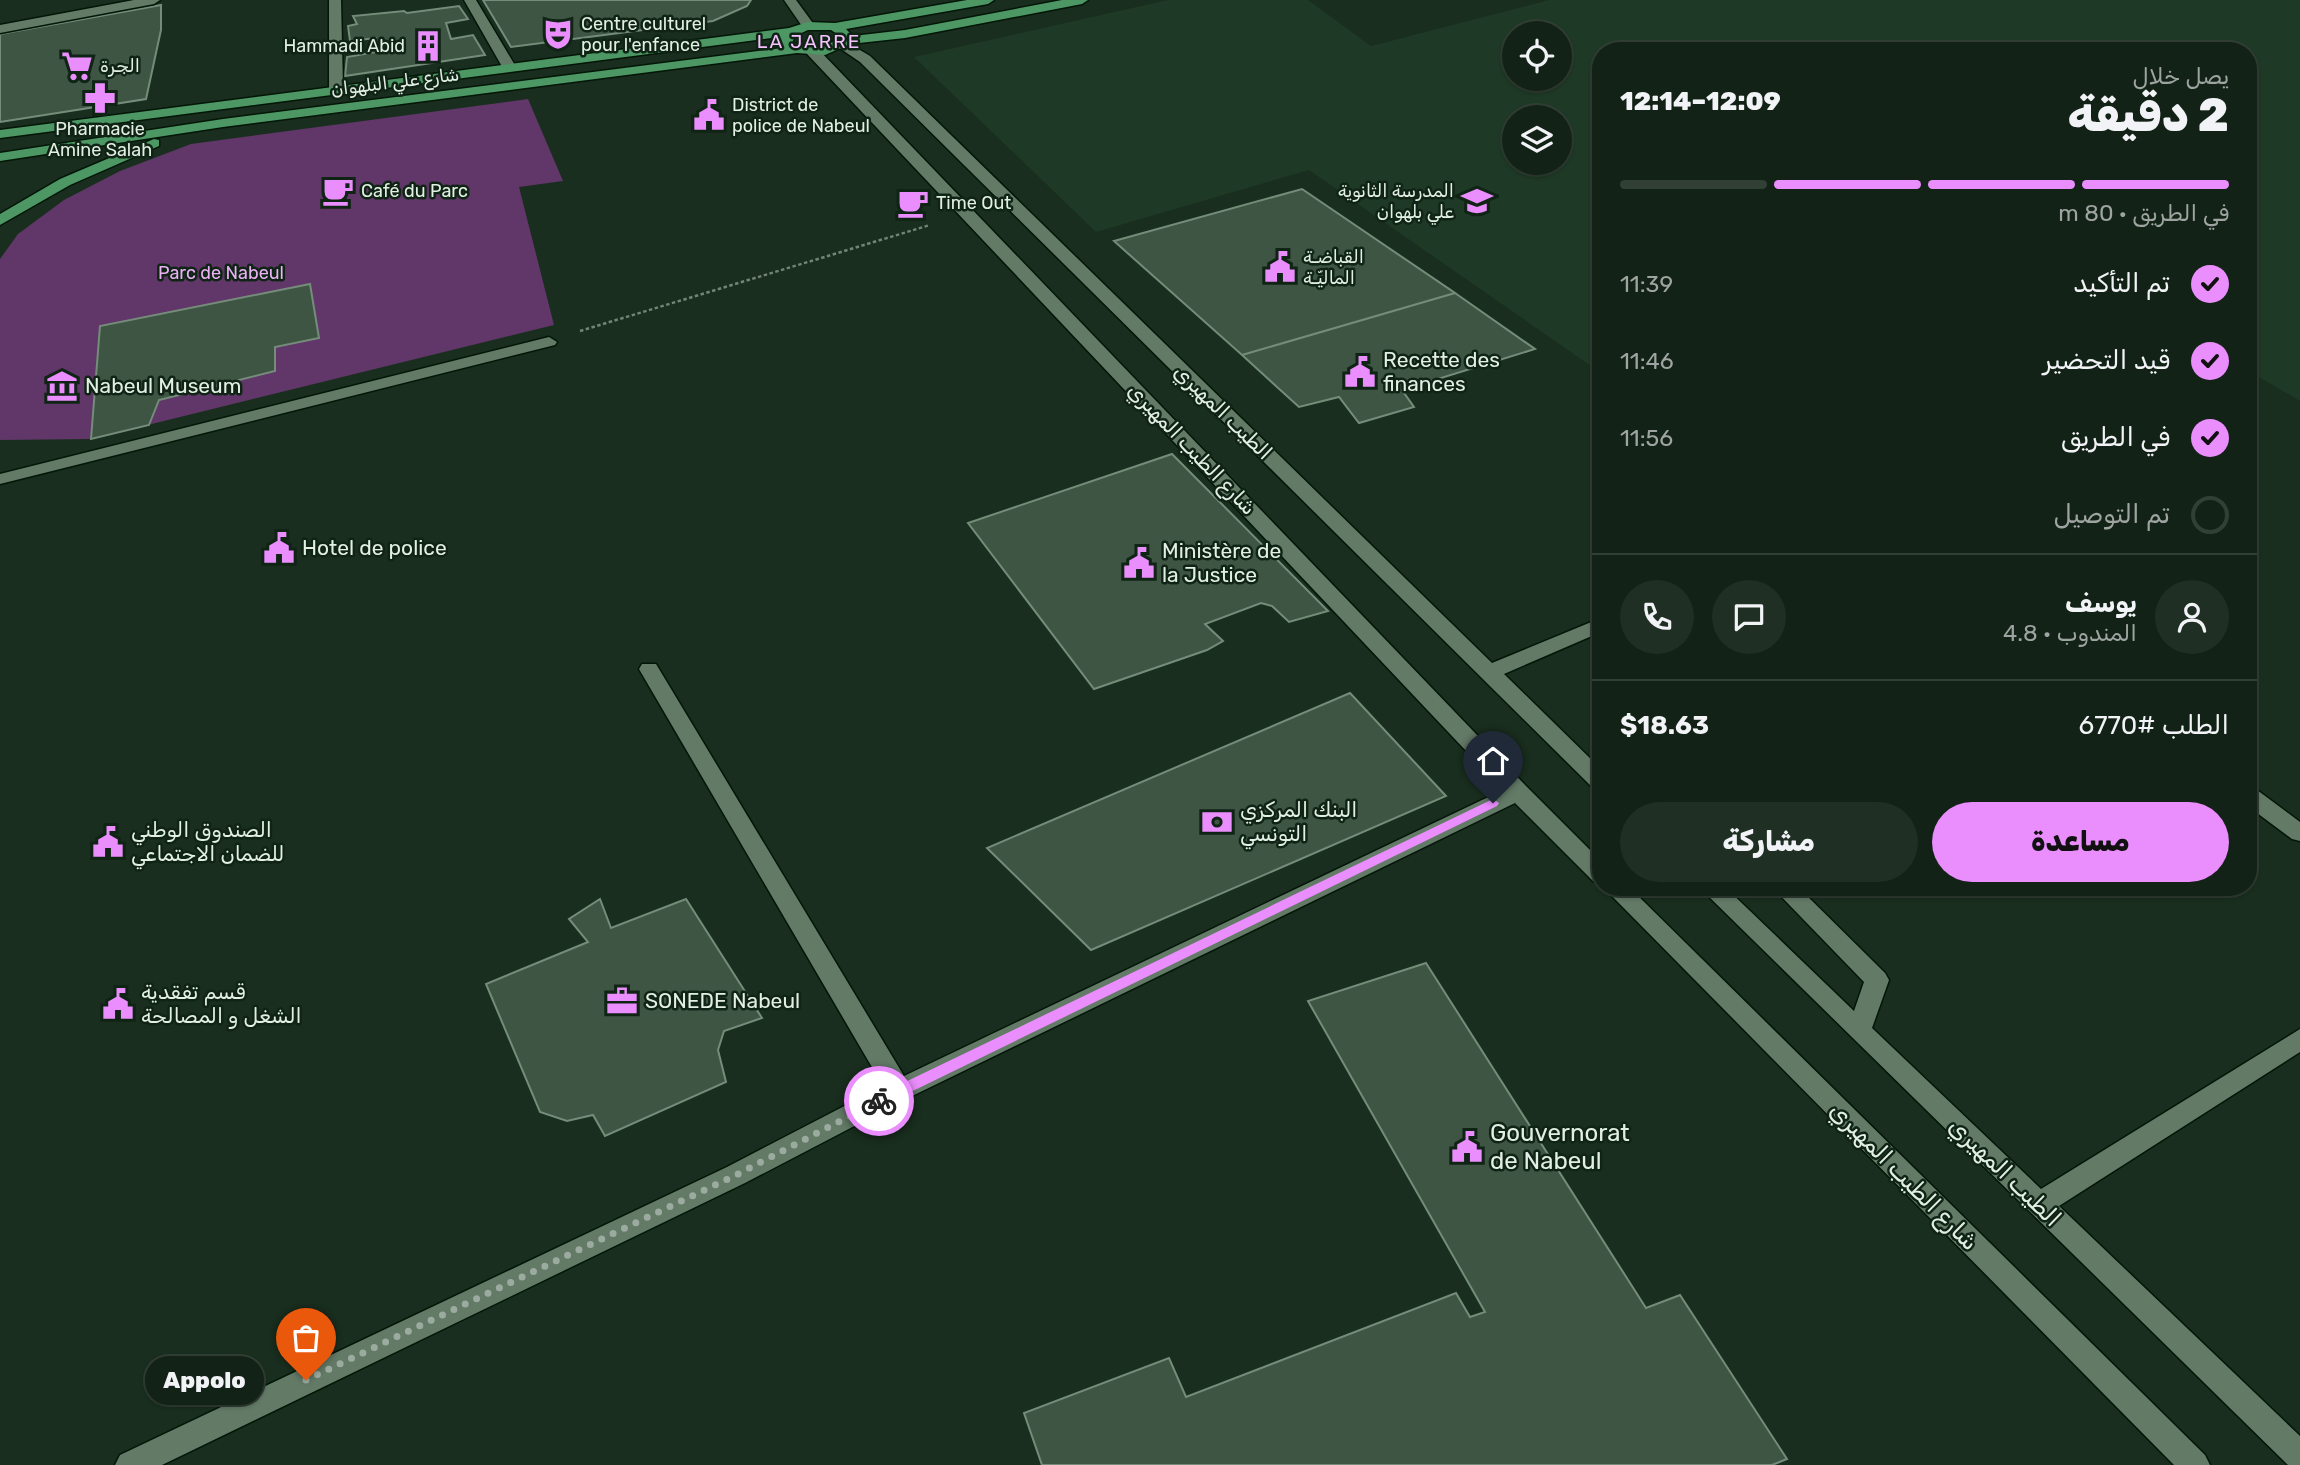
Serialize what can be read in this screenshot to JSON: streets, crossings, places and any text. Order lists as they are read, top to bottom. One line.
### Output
{"streets":{"main road":["شارع علي البلهوان"],"street":["الطيب المهيري","شارع الطيب المهيري"]},"crossings":[["شارع علي البلهوان","شارع الطيب المهيري"]],"districts":["LA JARRE"],"parks":["Parc de Nabeul"],"places":{"theatre":["Centre culturel pour l'enfance"],"building":["Hammadi Abid"],"supermarket":["الجرة"],"pharmacy":["Pharmacie Amine Salah"],"public building":["District de police de Nabeul","القباضـة الماليّـة","Recette des finances","Hotel de police","Ministère de la Justice","الصندوق الوطني للضمان الاجتماعي","قسم تفقدية الشغل و المصالحة","Gouvernorat de Nabeul"],"cafe":["Café du Parc","Time Out"],"school or university":["المدرسة الثانوية علي بلهوان"],"museum":["Nabeul Museum"],"bank":["البنك المركزي التونسي"],"office":["SONEDE Nabeul"],"other":["Appolo"]},"page":{"heading":["2 دقيقة","يصل خلال","12:09–12:14"],"panel":["يوسف","المندوب · 4.8","الطلب #6770","$18.63"],"bar":"في الطريق · 80 m","list":[["تم التأكيد","11:39"],["قيد التحضير","11:46"],["في الطريق","11:56"],"تم التوصيل"],"buttons":["مساعدة","مشاركة"],"bubble":"Appolo"}}
